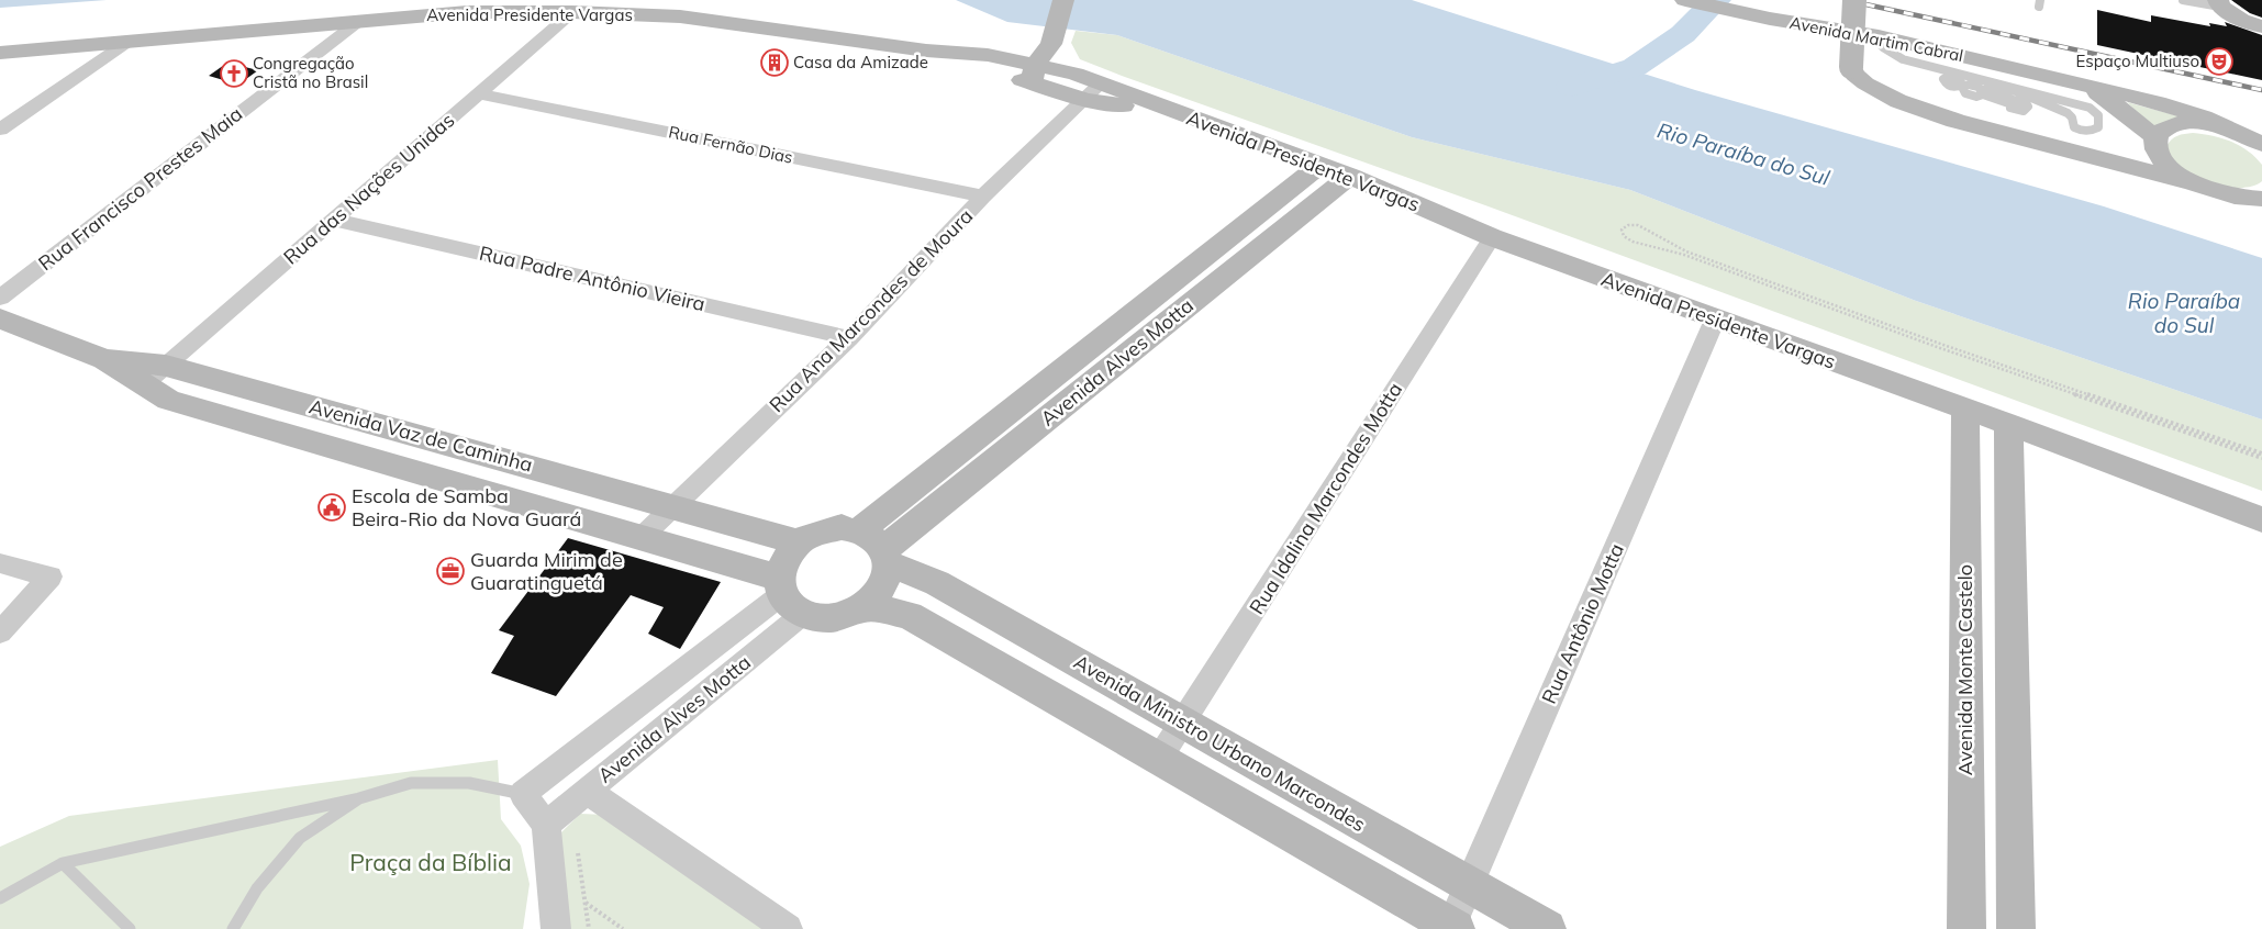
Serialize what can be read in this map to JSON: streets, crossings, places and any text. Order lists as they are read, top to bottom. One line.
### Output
{"streets":{"street":["Avenida Presidente Vargas","Avenida Martim Cabral","Rua Fernão Dias","Rua Francisco Prestes Maia","Rua das Nações Unidas","Rua Padre Antônio Vieira","Rua Ana Marcondes de Moura","Avenida Alves Motta","Avenida Vaz de Caminha","Rua Idalina Marcondes Motta","Rua Antônio Motta","Avenida Monte Castelo","Avenida Ministro Urbano Marcondes"]},"crossings":[["Avenida Presidente Vargas","Rua Francisco Prestes Maia"],["Avenida Presidente Vargas","Rua das Nações Unidas"],["Avenida Presidente Vargas","Rua Ana Marcondes de Moura"],["Avenida Presidente Vargas","Avenida Alves Motta"],["Avenida Presidente Vargas","Rua Idalina Marcondes Motta"],["Avenida Presidente Vargas","Rua Antônio Motta"],["Avenida Presidente Vargas","Avenida Monte Castelo"],["Rua Fernão Dias","Rua das Nações Unidas"],["Rua Fernão Dias","Rua Ana Marcondes de Moura"],["Rua das Nações Unidas","Rua Padre Antônio Vieira"],["Rua das Nações Unidas","Avenida Vaz de Caminha"],["Rua Padre Antônio Vieira","Rua Ana Marcondes de Moura"],["Rua Ana Marcondes de Moura","Avenida Vaz de Caminha"],["Avenida Alves Motta","Avenida Vaz de Caminha"],["Avenida Alves Motta","Avenida Ministro Urbano Marcondes"],["Avenida Vaz de Caminha","Avenida Ministro Urbano Marcondes"],["Rua Idalina Marcondes Motta","Avenida Ministro Urbano Marcondes"],["Rua Antônio Motta","Avenida Ministro Urbano Marcondes"]],"water":["Rio Paraíba do Sul"],"parks":["Praça da Bíblia"],"places":{"theatre":["Espaço Multiuso"],"building":["Casa da Amizade"],"church":["Congregação Cristã no Brasil"],"public building":["Escola de Samba Beira-Rio da Nova Guará"],"office":["Guarda Mirim de Guaratinguetá"]}}
